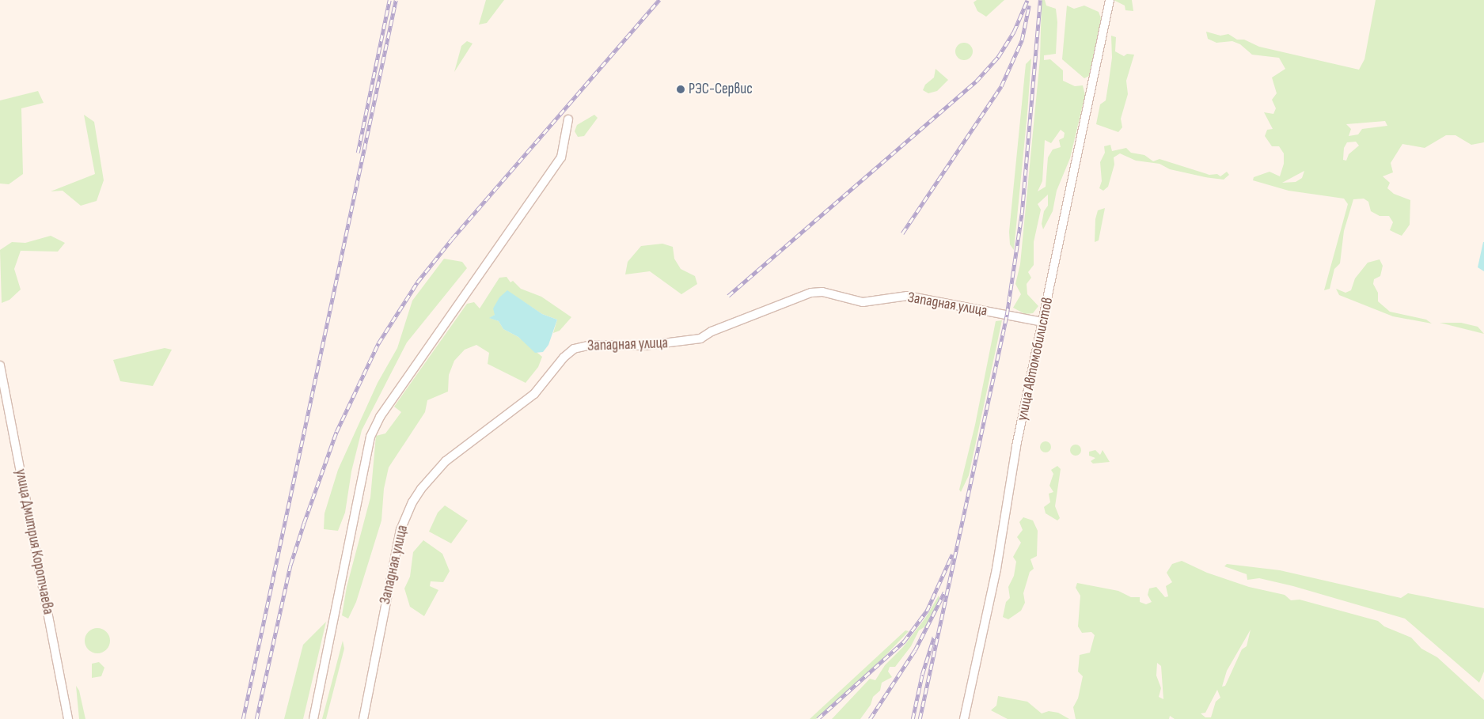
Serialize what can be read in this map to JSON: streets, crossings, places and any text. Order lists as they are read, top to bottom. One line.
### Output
{"streets":{"street":["Западная улица","улица Автомобилистов","улица Дмитрия Коротчаева"]},"crossings":[["Западная улица","улица Автомобилистов"]],"places":["РЭС-Сервис"]}
